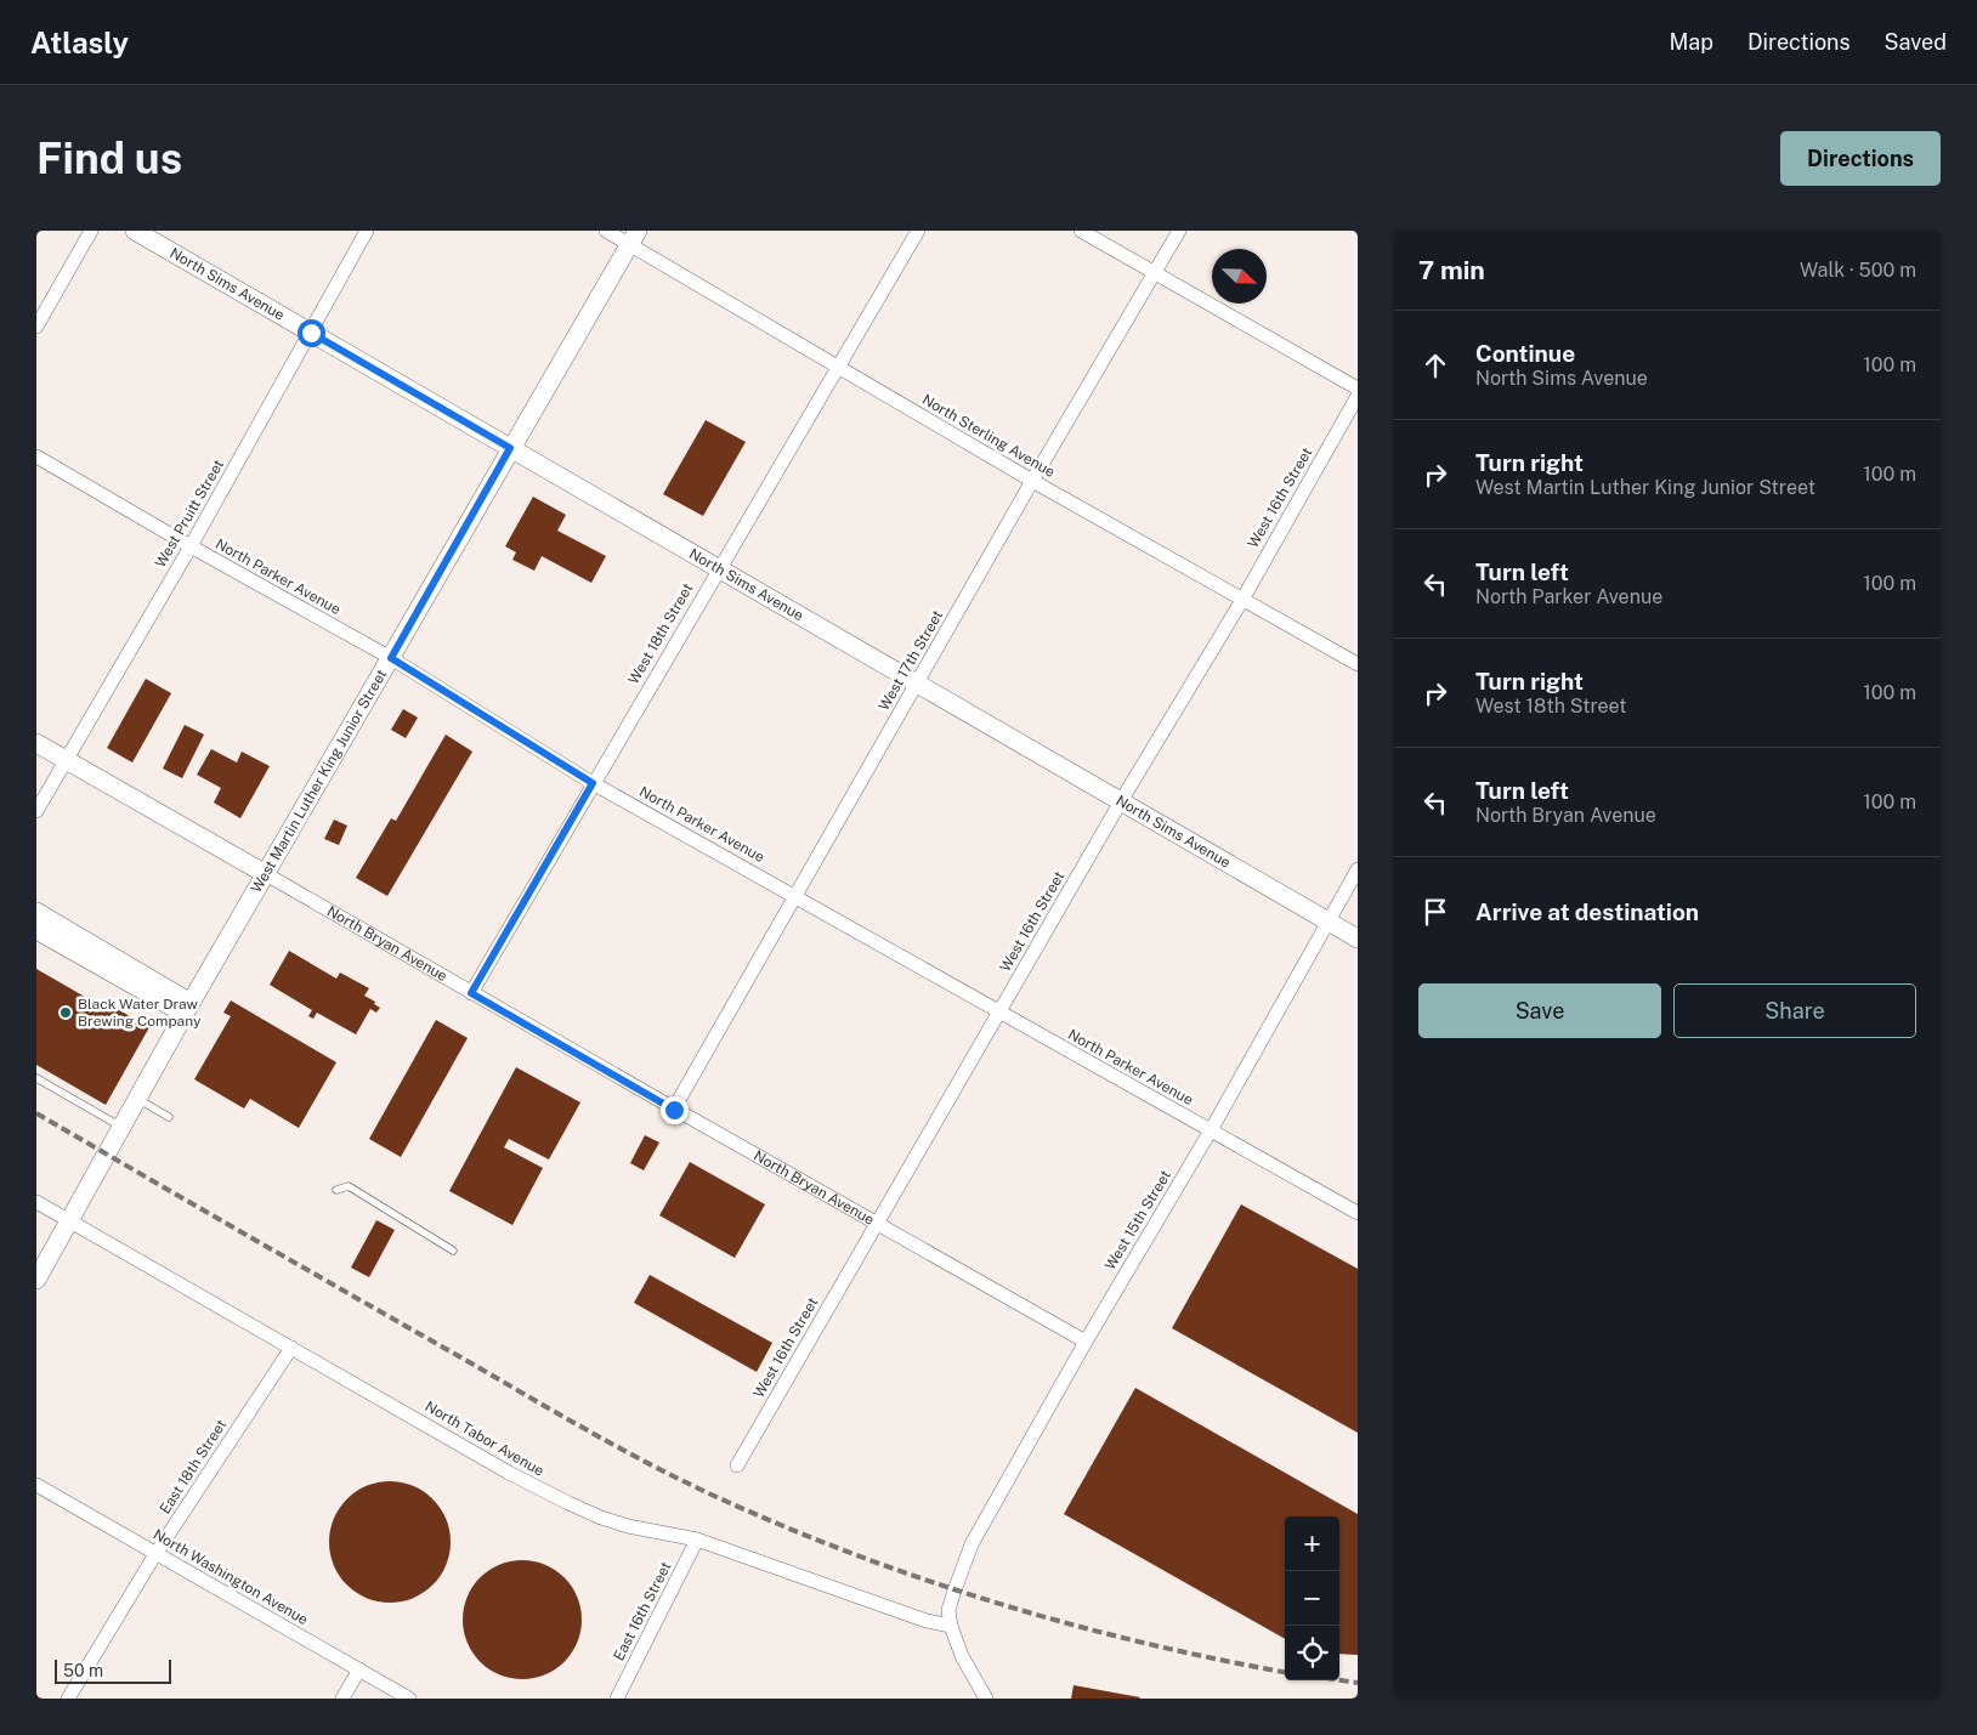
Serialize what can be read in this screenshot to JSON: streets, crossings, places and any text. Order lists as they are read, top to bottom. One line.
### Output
{"streets":{"street":["North Sims Avenue","North Sterling Avenue","West 16th Street","West Pruitt Street","North Parker Avenue","West 18th Street","West 17th Street","West Martin Luther King Junior Street","North Bryan Avenue","West 15th Street","North Tabor Avenue","East 18th Street","North Washington Avenue","East 16th Street"]},"crossings":[["North Sims Avenue","West 16th Street"],["North Sims Avenue","West Pruitt Street"],["North Sims Avenue","West 18th Street"],["North Sims Avenue","West 17th Street"],["North Sims Avenue","West Martin Luther King Junior Street"],["North Sims Avenue","West 15th Street"],["North Sterling Avenue","West 16th Street"],["North Sterling Avenue","West 18th Street"],["North Sterling Avenue","West 17th Street"],["North Sterling Avenue","West Martin Luther King Junior Street"],["West 16th Street","North Parker Avenue"],["West 16th Street","North Bryan Avenue"],["West Pruitt Street","North Parker Avenue"],["West Pruitt Street","North Bryan Avenue"],["North Parker Avenue","West 18th Street"],["North Parker Avenue","West 17th Street"],["North Parker Avenue","West Martin Luther King Junior Street"],["North Parker Avenue","West 15th Street"],["West 18th Street","North Bryan Avenue"],["West 17th Street","North Bryan Avenue"],["West Martin Luther King Junior Street","North Bryan Avenue"],["West Martin Luther King Junior Street","North Tabor Avenue"],["North Bryan Avenue","West 15th Street"],["West 15th Street","North Tabor Avenue"],["North Tabor Avenue","East 18th Street"],["North Tabor Avenue","East 16th Street"],["East 18th Street","North Washington Avenue"]],"places":["Black Water Draw Brewing Company"],"scale_bar":"50 m","north":"bottom right","page":{"header":"Atlasly","nav":["Map","Directions","Saved"],"buttons":["Directions",["Save","Share"]],"title":"Find us","heading":["7 min","Walk · 500 m"],"list":[["Continue","North Sims Avenue","100 m"],["Turn right","West Martin Luther King Junior Street","100 m"],["Turn left","North Parker Avenue","100 m"],["Turn right","West 18th Street","100 m"],["Turn left","North Bryan Avenue","100 m"],"Arrive at destination"],"map_buttons":["+","−"],"scale":"50 m"}}
